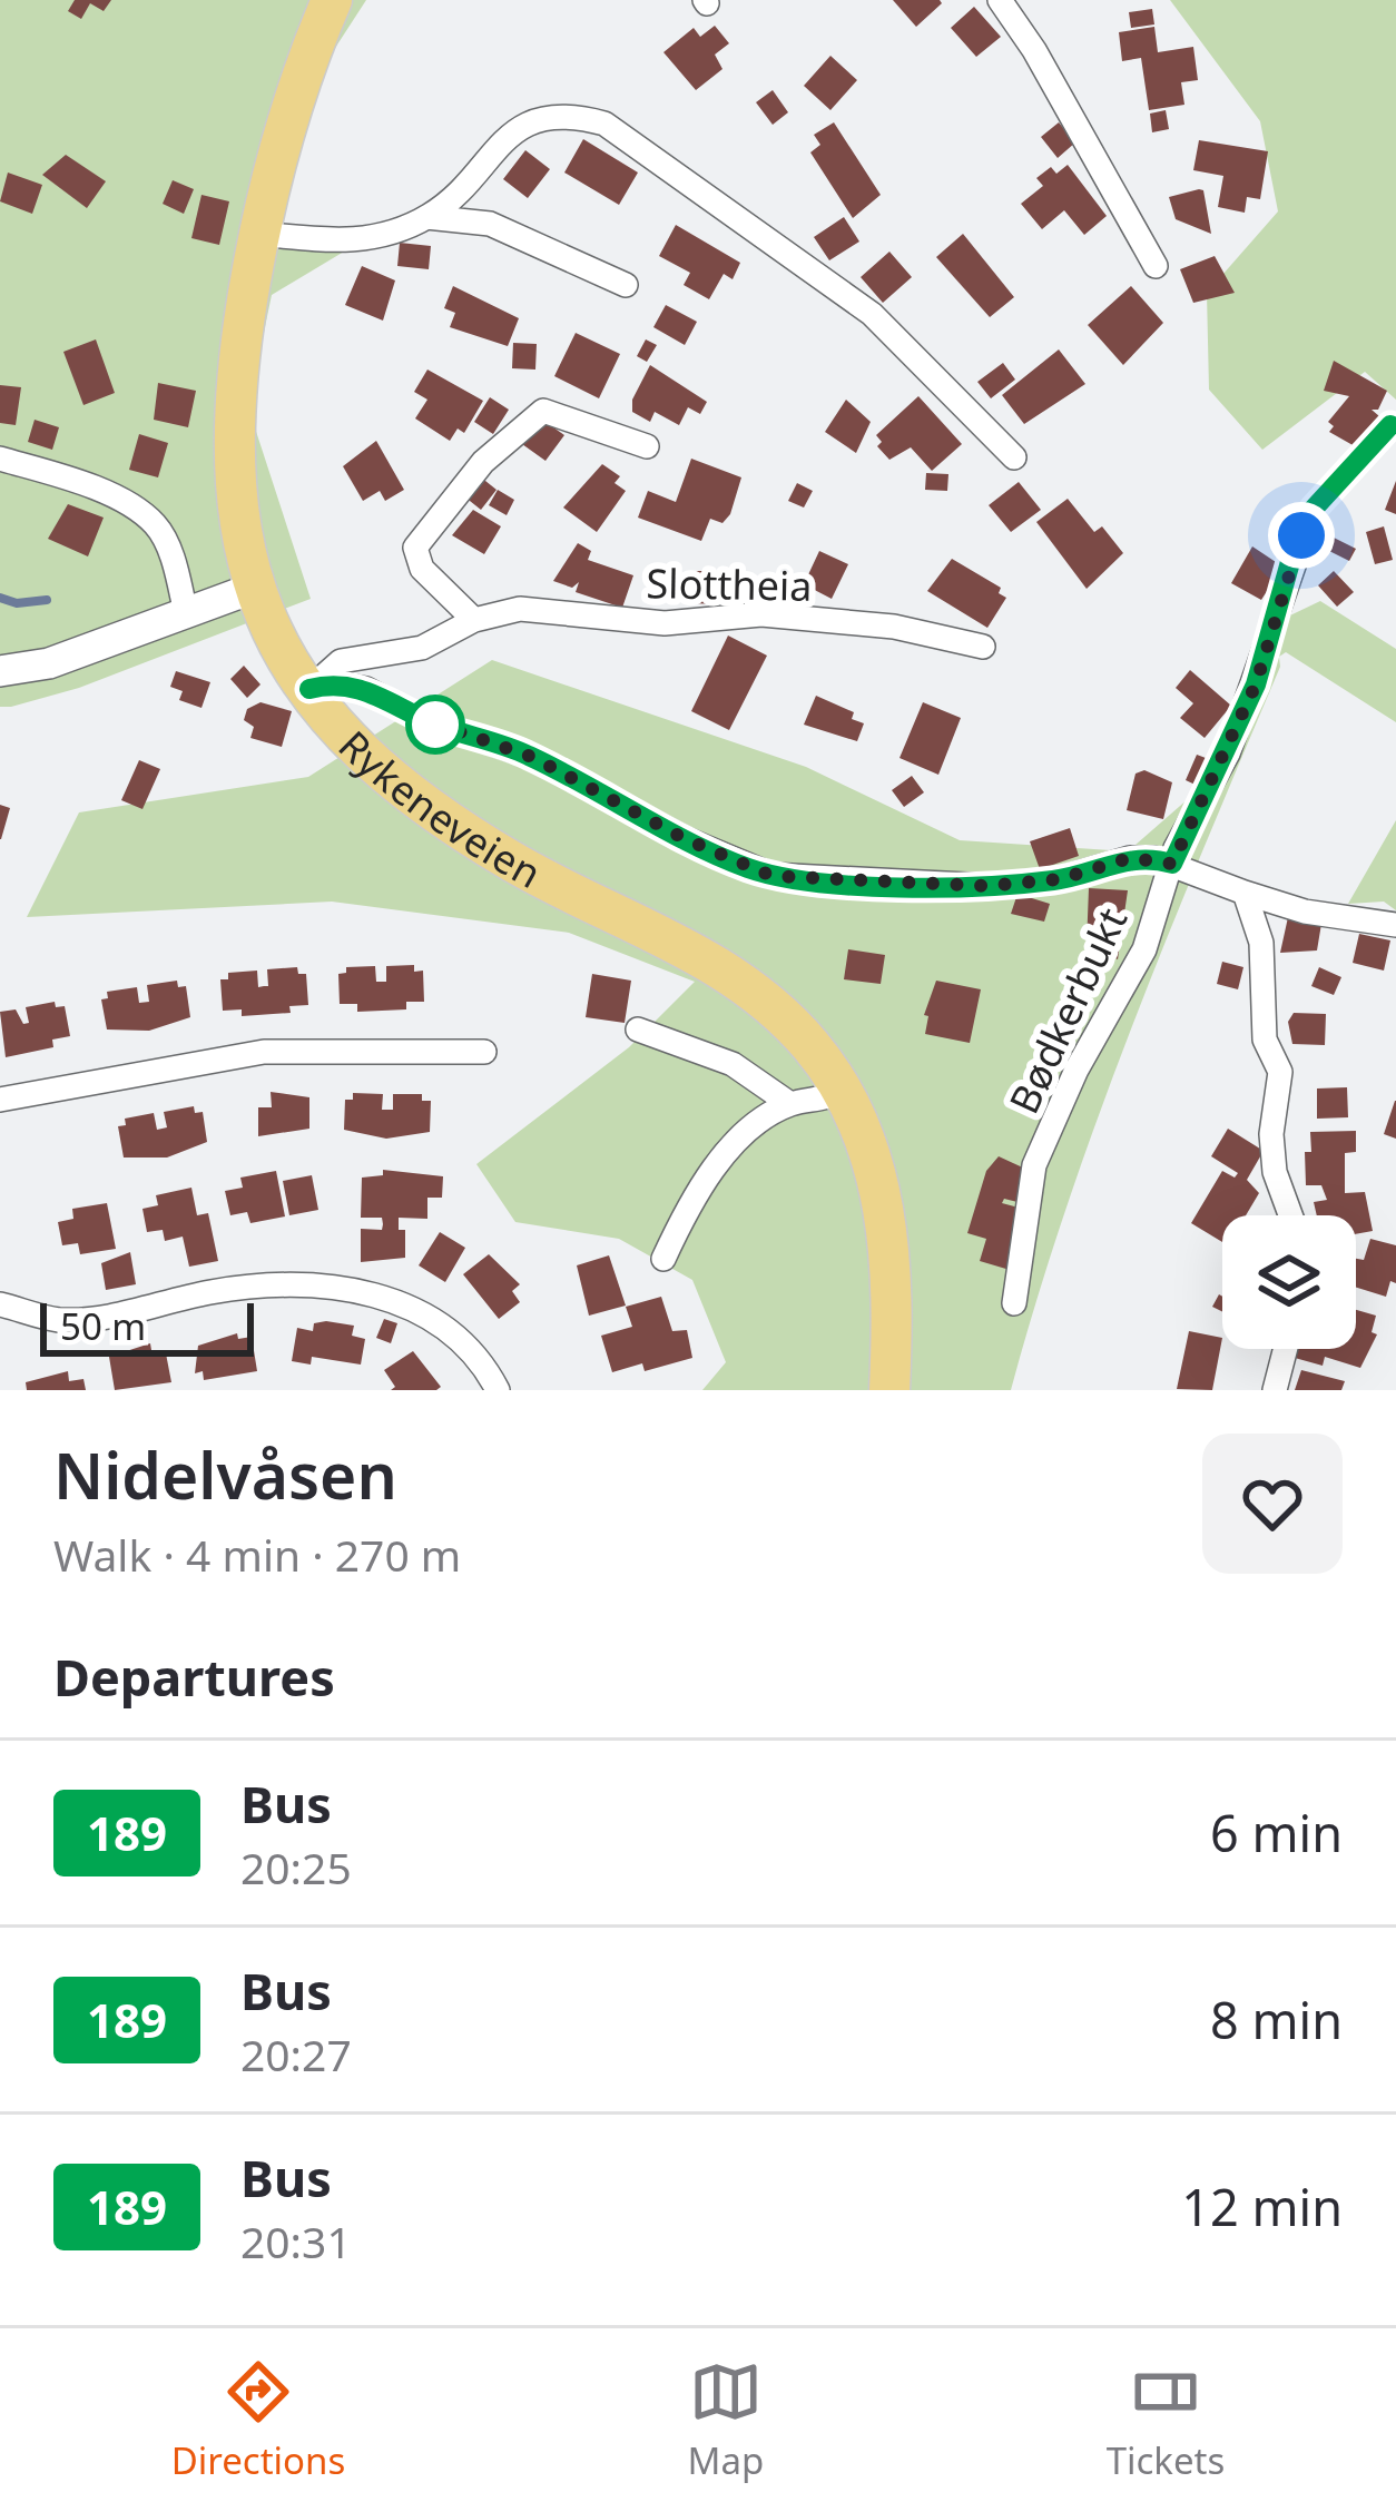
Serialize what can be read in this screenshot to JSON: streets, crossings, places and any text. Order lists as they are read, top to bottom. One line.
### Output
{"streets":{"main road":["Rykeneveien"],"street":["Slottheia","Bødkerbukt"]},"crossings":[["Slottheia","Rykeneveien"]],"lines":["bus line 189"],"scale_bar":"50 m","page":{"scale":"50 m","heading":[["Nidelvåsen","Walk · 4 min · 270 m"],"Departures"],"list":[{"mark":"189","name":"Bus","note":"20:25","value":"6 min"},{"mark":"189","name":"Bus","note":"20:27","value":"8 min"},{"mark":"189","name":"Bus","note":"20:31","value":"12 min"}],"tabs":["Directions","Map","Tickets"]}}
